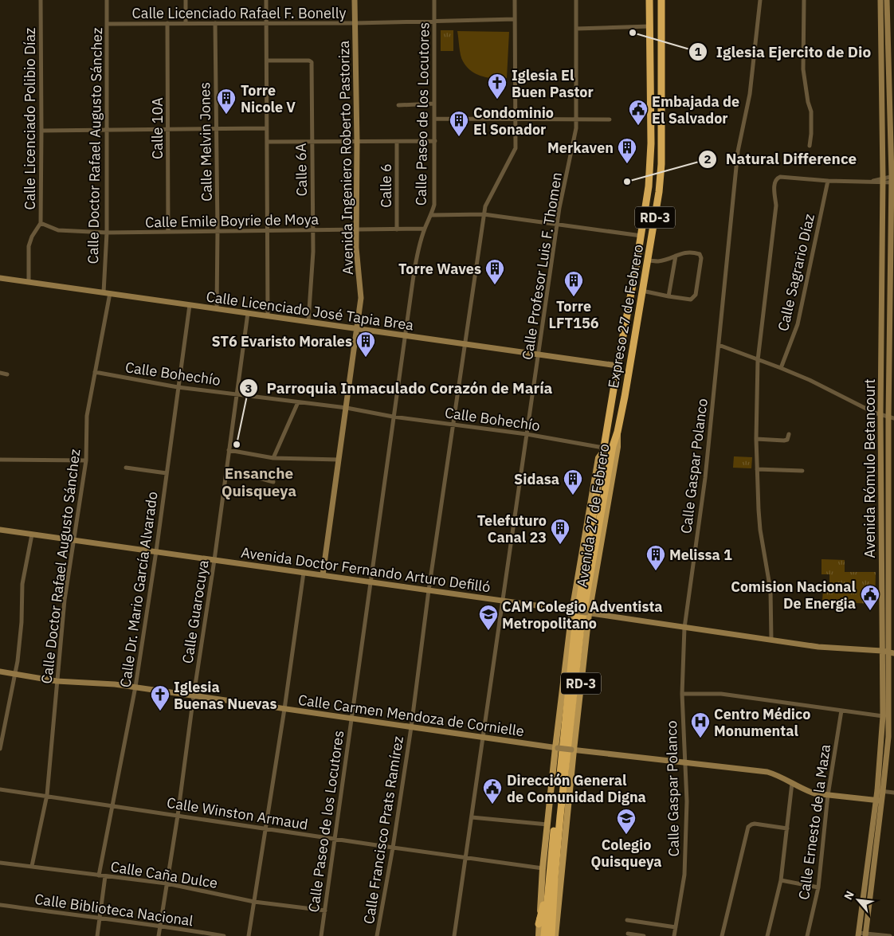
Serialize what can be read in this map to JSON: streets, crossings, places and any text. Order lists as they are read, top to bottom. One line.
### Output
{"streets":{"highway":["RD-3","Expreso 27 de Febrero"],"main road":["Avenida 27 de Febrero"],"street":["Calle Licenciado Rafael F. Bonelly","Calle Paseo de los Locutores","Calle Licenciado Polibio Díaz","Calle 10A","Calle Melvin Jones","Calle Doctor Rafael Augusto Sánchez","Avenida Ingeniero Roberto Pastoriza","Calle 6A","Calle 6","Calle Emile Boyrie de Moya","Calle Profesor Luis F. Thomen","Calle Sagrario Díaz","Calle Licenciado José Tapia Brea","Calle Bohechío","Calle Gaspar Polanco","Avenida Rómulo Betancourt","Avenida Doctor Fernando Arturo Defilló","Calle Dr. Mario García Alvarado","Calle Guarocuya","Calle Carmen Mendoza de Cornielle","Calle Winston Armaud","Calle Ernesto de la Maza","Calle Francisco Prats Ramírez","Calle Caña Dulce","Calle Biblioteca Nacional"]},"crossings":[["Calle Licenciado Rafael F. Bonelly","Calle Paseo de los Locutores"],["Calle Licenciado Rafael F. Bonelly","Calle 10A"],["Calle Licenciado Rafael F. Bonelly","Calle Melvin Jones"],["Calle Licenciado Rafael F. Bonelly","Calle Doctor Rafael Augusto Sánchez"],["Calle Licenciado Rafael F. Bonelly","Avenida Ingeniero Roberto Pastoriza"],["Calle Licenciado Rafael F. Bonelly","Calle Francisco Prats Ramírez"],["Calle Paseo de los Locutores","Calle Emile Boyrie de Moya"],["Calle Paseo de los Locutores","Calle Licenciado José Tapia Brea"],["Calle Paseo de los Locutores","Calle Bohechío"],["Calle Paseo de los Locutores","Avenida Doctor Fernando Arturo Defilló"],["Calle Paseo de los Locutores","Calle Carmen Mendoza de Cornielle"],["Calle Paseo de los Locutores","Calle Winston Armaud"],["Calle Paseo de los Locutores","Calle Caña Dulce"],["Calle Licenciado Polibio Díaz","Calle Emile Boyrie de Moya"],["Calle Licenciado Polibio Díaz","Calle Licenciado José Tapia Brea"],["Calle 10A","Calle Emile Boyrie de Moya"],["Calle Melvin Jones","Calle Emile Boyrie de Moya"],["Calle Melvin Jones","Calle Licenciado José Tapia Brea"],["Calle Doctor Rafael Augusto Sánchez","Calle Emile Boyrie de Moya"],["Calle Doctor Rafael Augusto Sánchez","Calle Licenciado José Tapia Brea"],["Calle Doctor Rafael Augusto Sánchez","Calle Bohechío"],["Calle Doctor Rafael Augusto Sánchez","Avenida Doctor Fernando Arturo Defilló"],["Calle Doctor Rafael Augusto Sánchez","Calle Carmen Mendoza de Cornielle"],["Calle Doctor Rafael Augusto Sánchez","Calle Winston Armaud"],["Calle Doctor Rafael Augusto Sánchez","Calle Caña Dulce"],["Avenida Ingeniero Roberto Pastoriza","Calle Emile Boyrie de Moya"],["Avenida Ingeniero Roberto Pastoriza","Calle Licenciado José Tapia Brea"],["Avenida Ingeniero Roberto Pastoriza","Calle Bohechío"],["Avenida Ingeniero Roberto Pastoriza","Avenida Doctor Fernando Arturo Defilló"],["Calle 6A","Calle Emile Boyrie de Moya"],["Calle 6A","Calle Licenciado José Tapia Brea"],["Calle 6","Calle Emile Boyrie de Moya"],["RD-3","Expreso 27 de Febrero"],["Calle Profesor Luis F. Thomen","Calle Licenciado José Tapia Brea"],["Calle Profesor Luis F. Thomen","Calle Bohechío"],["Calle Profesor Luis F. Thomen","Avenida Doctor Fernando Arturo Defilló"],["Calle Profesor Luis F. Thomen","Calle Carmen Mendoza de Cornielle"],["Calle Profesor Luis F. Thomen","Calle Winston Armaud"],["Calle Licenciado José Tapia Brea","Expreso 27 de Febrero"],["Calle Licenciado José Tapia Brea","Calle Dr. Mario García Alvarado"],["Calle Licenciado José Tapia Brea","Calle Guarocuya"],["Calle Licenciado José Tapia Brea","Calle Francisco Prats Ramírez"],["Expreso 27 de Febrero","Calle Bohechío"],["Expreso 27 de Febrero","Avenida 27 de Febrero"],["Calle Bohechío","Avenida 27 de Febrero"],["Calle Bohechío","Calle Dr. Mario García Alvarado"],["Calle Bohechío","Calle Guarocuya"],["Calle Bohechío","Calle Francisco Prats Ramírez"],["Calle Gaspar Polanco","Avenida Doctor Fernando Arturo Defilló"],["Avenida Rómulo Betancourt","Avenida Doctor Fernando Arturo Defilló"],["Avenida 27 de Febrero","Avenida Doctor Fernando Arturo Defilló"],["Avenida 27 de Febrero","Calle Carmen Mendoza de Cornielle"],["Avenida 27 de Febrero","Calle Winston Armaud"],["Avenida Doctor Fernando Arturo Defilló","Calle Dr. Mario García Alvarado"],["Avenida Doctor Fernando Arturo Defilló","Calle Guarocuya"],["Avenida Doctor Fernando Arturo Defilló","Calle Francisco Prats Ramírez"],["Calle Dr. Mario García Alvarado","Calle Carmen Mendoza de Cornielle"],["Calle Dr. Mario García Alvarado","Calle Winston Armaud"],["Calle Dr. Mario García Alvarado","Calle Caña Dulce"],["Calle Guarocuya","Calle Carmen Mendoza de Cornielle"],["Calle Guarocuya","Calle Winston Armaud"],["Calle Guarocuya","Calle Caña Dulce"],["Calle Guarocuya","Calle Biblioteca Nacional"],["Calle Carmen Mendoza de Cornielle","Calle Francisco Prats Ramírez"],["Calle Winston Armaud","Calle Francisco Prats Ramírez"]],"districts":["Ensanche Quisqueya"],"places":{"other":["Iglesia Ejercito de Dio","Natural Difference","Parroquia Inmaculado Corazón de María"],"church":["Iglesia El Buen Pastor","Iglesia Buenas Nuevas"],"building":["Torre Nicole V","Condominio El Sonador","Merkaven","Torre Waves","Torre LFT156","ST6 Evaristo Morales","Sidasa","Telefuturo Canal 23","Melissa 1"],"public building":["Embajada de El Salvador","Comision Nacional De Energia","Dirección General de Comunidad Digna"],"school or university":["CAM Colegio Adventista Metropolitano","Colegio Quisqueya"],"hospital":["Centro Médico Monumental"]},"north":"top left"}
